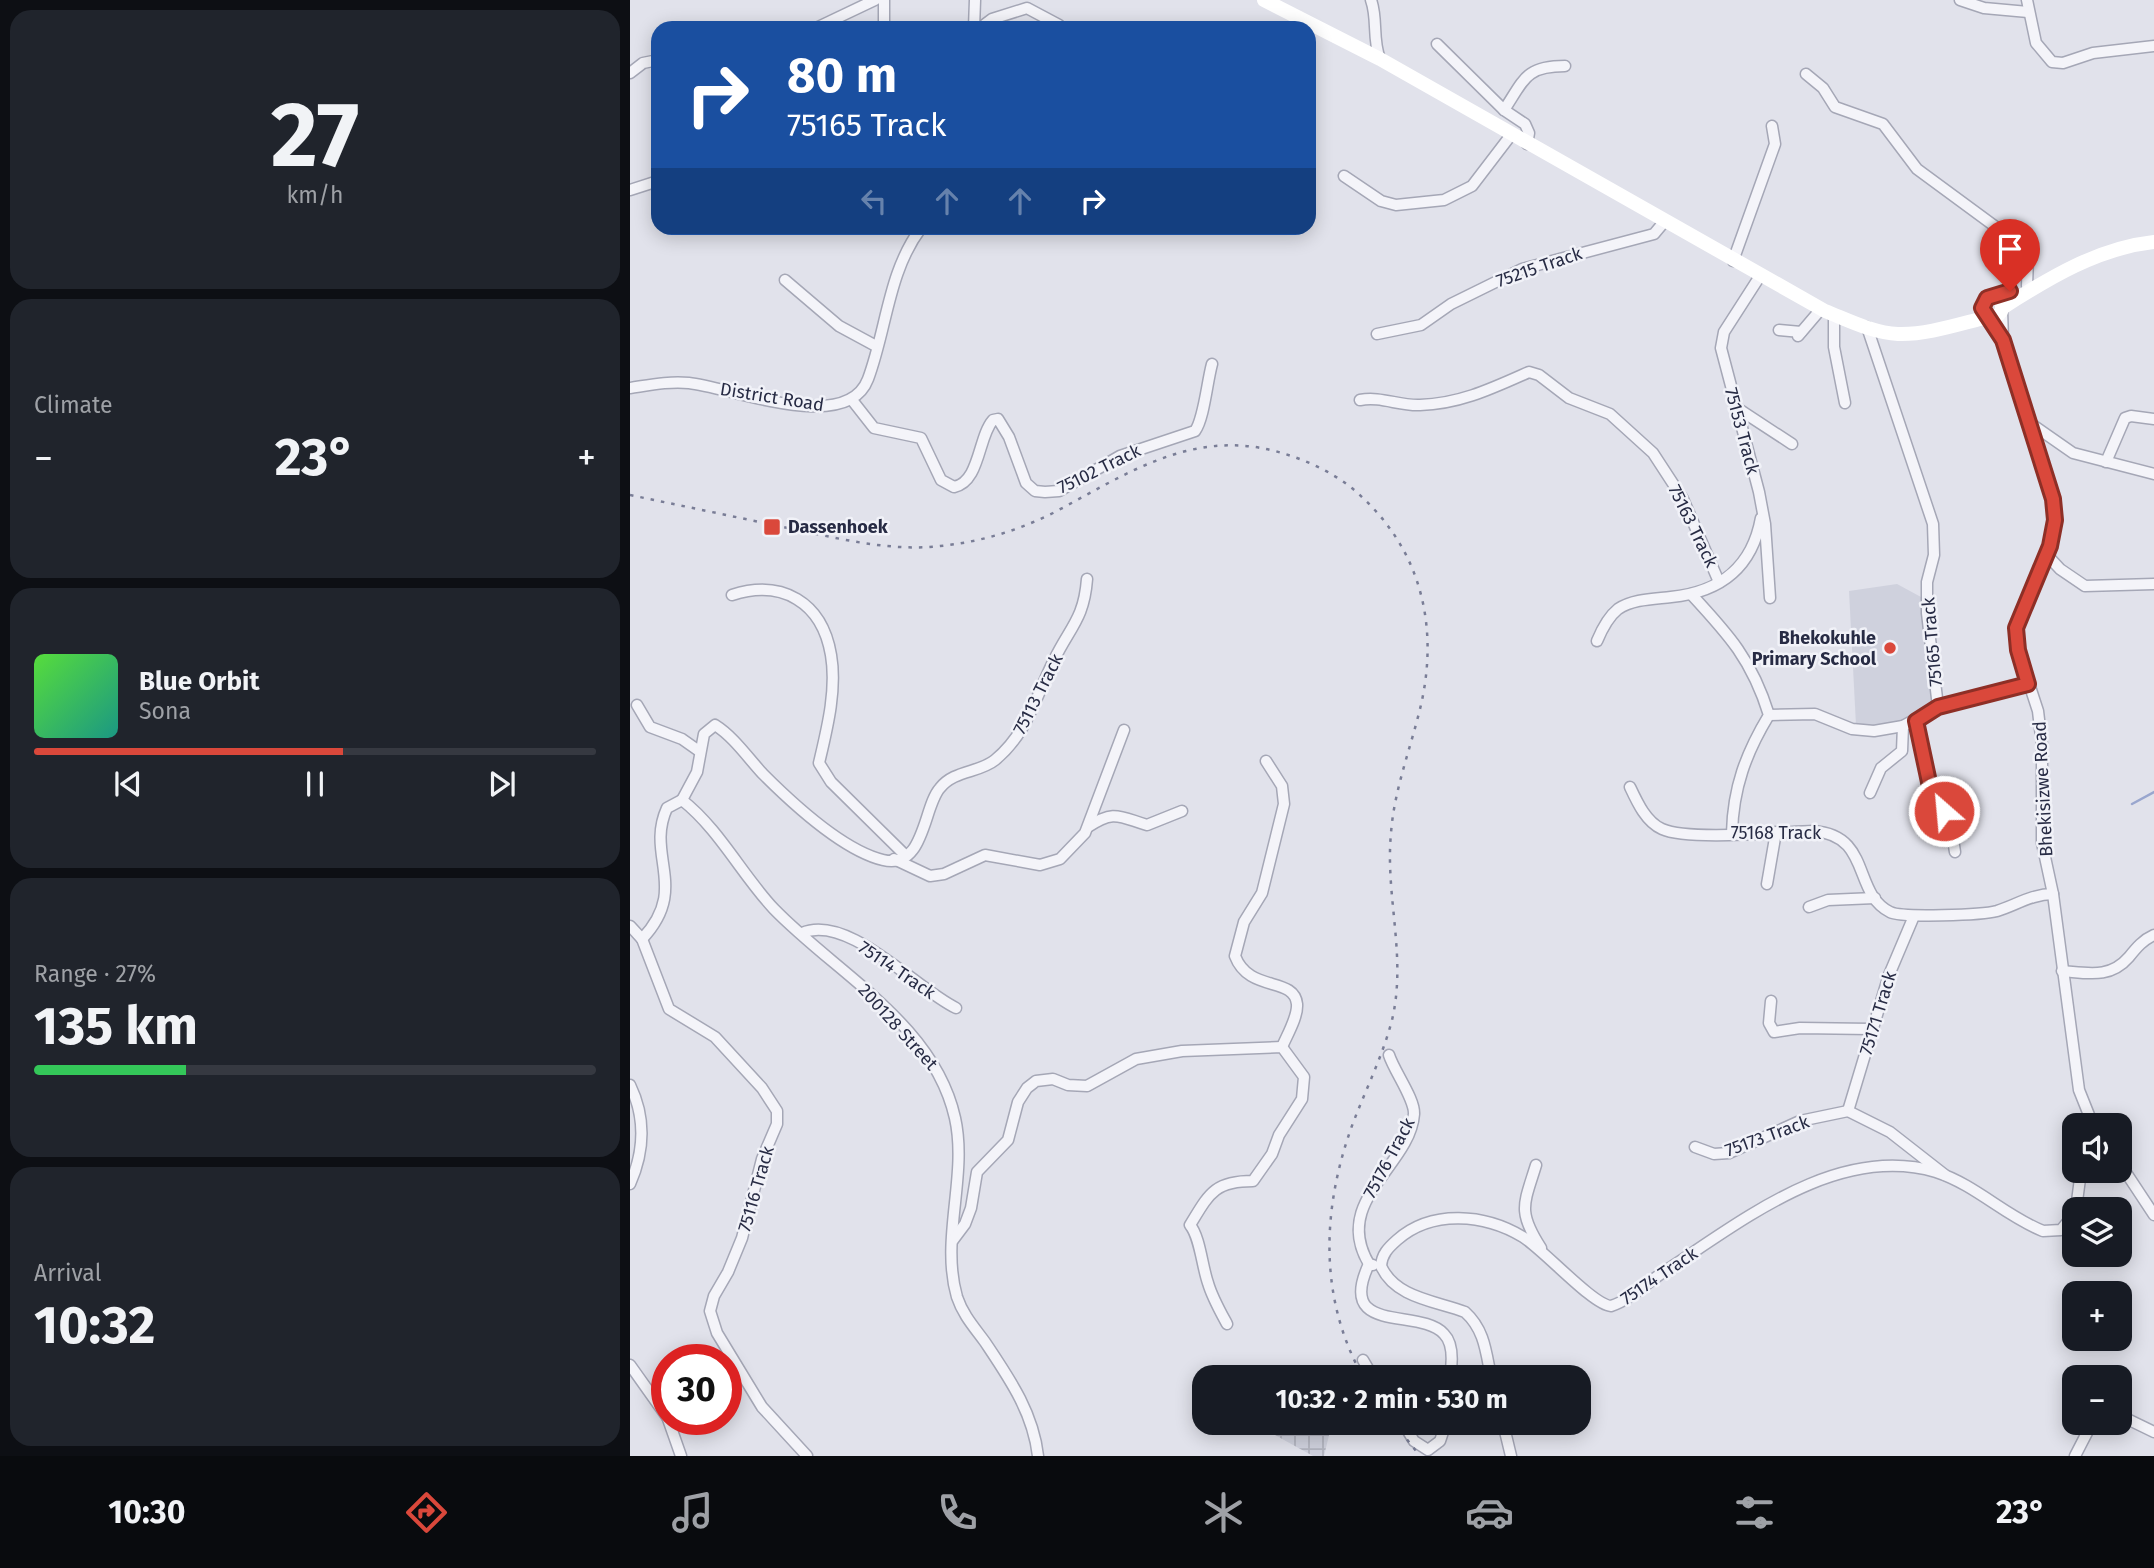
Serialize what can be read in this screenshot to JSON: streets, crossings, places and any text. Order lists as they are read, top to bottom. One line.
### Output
{"streets":{"street":["75215 Track","District Road","75153 Track","75102 Track","75163 Track","75165 Track","75113 Track","Bhekisizwe Road","75168 Track","75114 Track","75171 Track","200128 Street","75173 Track","75176 Track","75116 Track","75174 Track"]},"crossings":[["District Road","75102 Track"],["75153 Track","75163 Track"],["75165 Track","Bhekisizwe Road"],["75114 Track","200128 Street"],["75171 Track","75173 Track"]],"places":{"transit":["Dassenhoek"],"other":["Bhekokuhle Primary School"]},"page":{"tile":[["27","km/h"],"Climate",["Range · 27%","135 km"],["Arrival","10:32"]],"turn":["80 m","75165 Track"],"heat":["−","23°","+"],"song":["Blue Orbit","Sona"],"map_buttons":["+","−"],"limit":"30","trip":"10:32 · 2 min · 530 m","tabs":["10:30","23°"]}}
